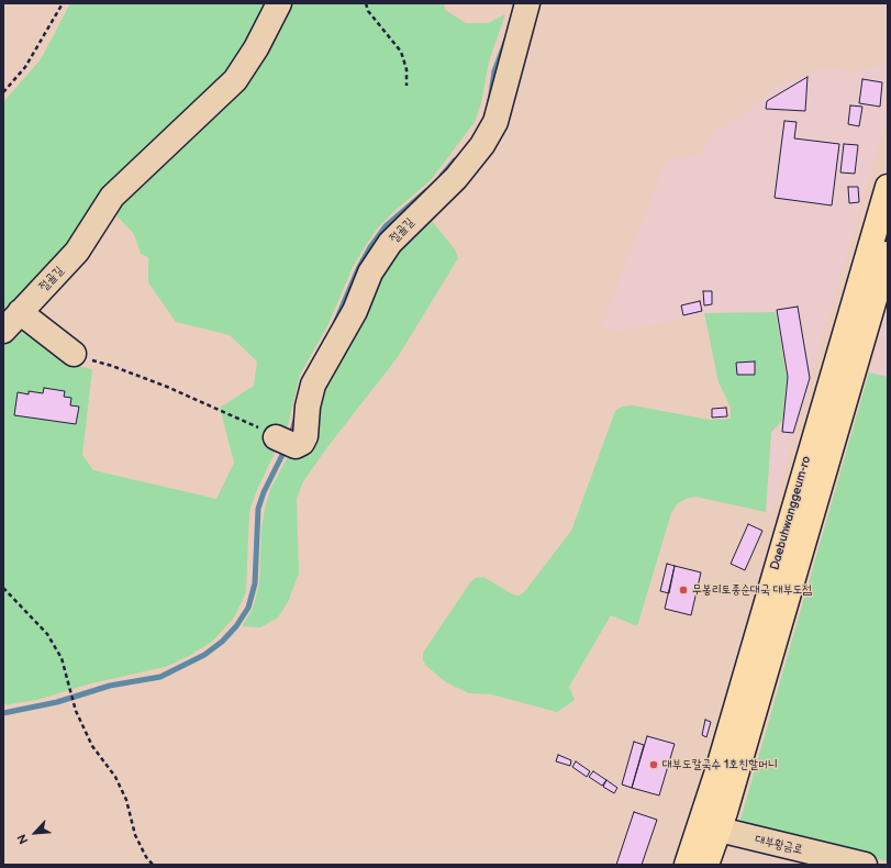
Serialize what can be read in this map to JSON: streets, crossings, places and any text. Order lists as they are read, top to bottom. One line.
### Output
{"streets":{"main road":["Daebuhwanggeum-ro"],"street":["절골길","대부황금로"]},"crossings":[["Daebuhwanggeum-ro","대부황금로"]],"places":["무봉리토종순대국 대부도점","대부도칼국수 1호친할머니"],"north":"bottom left"}
